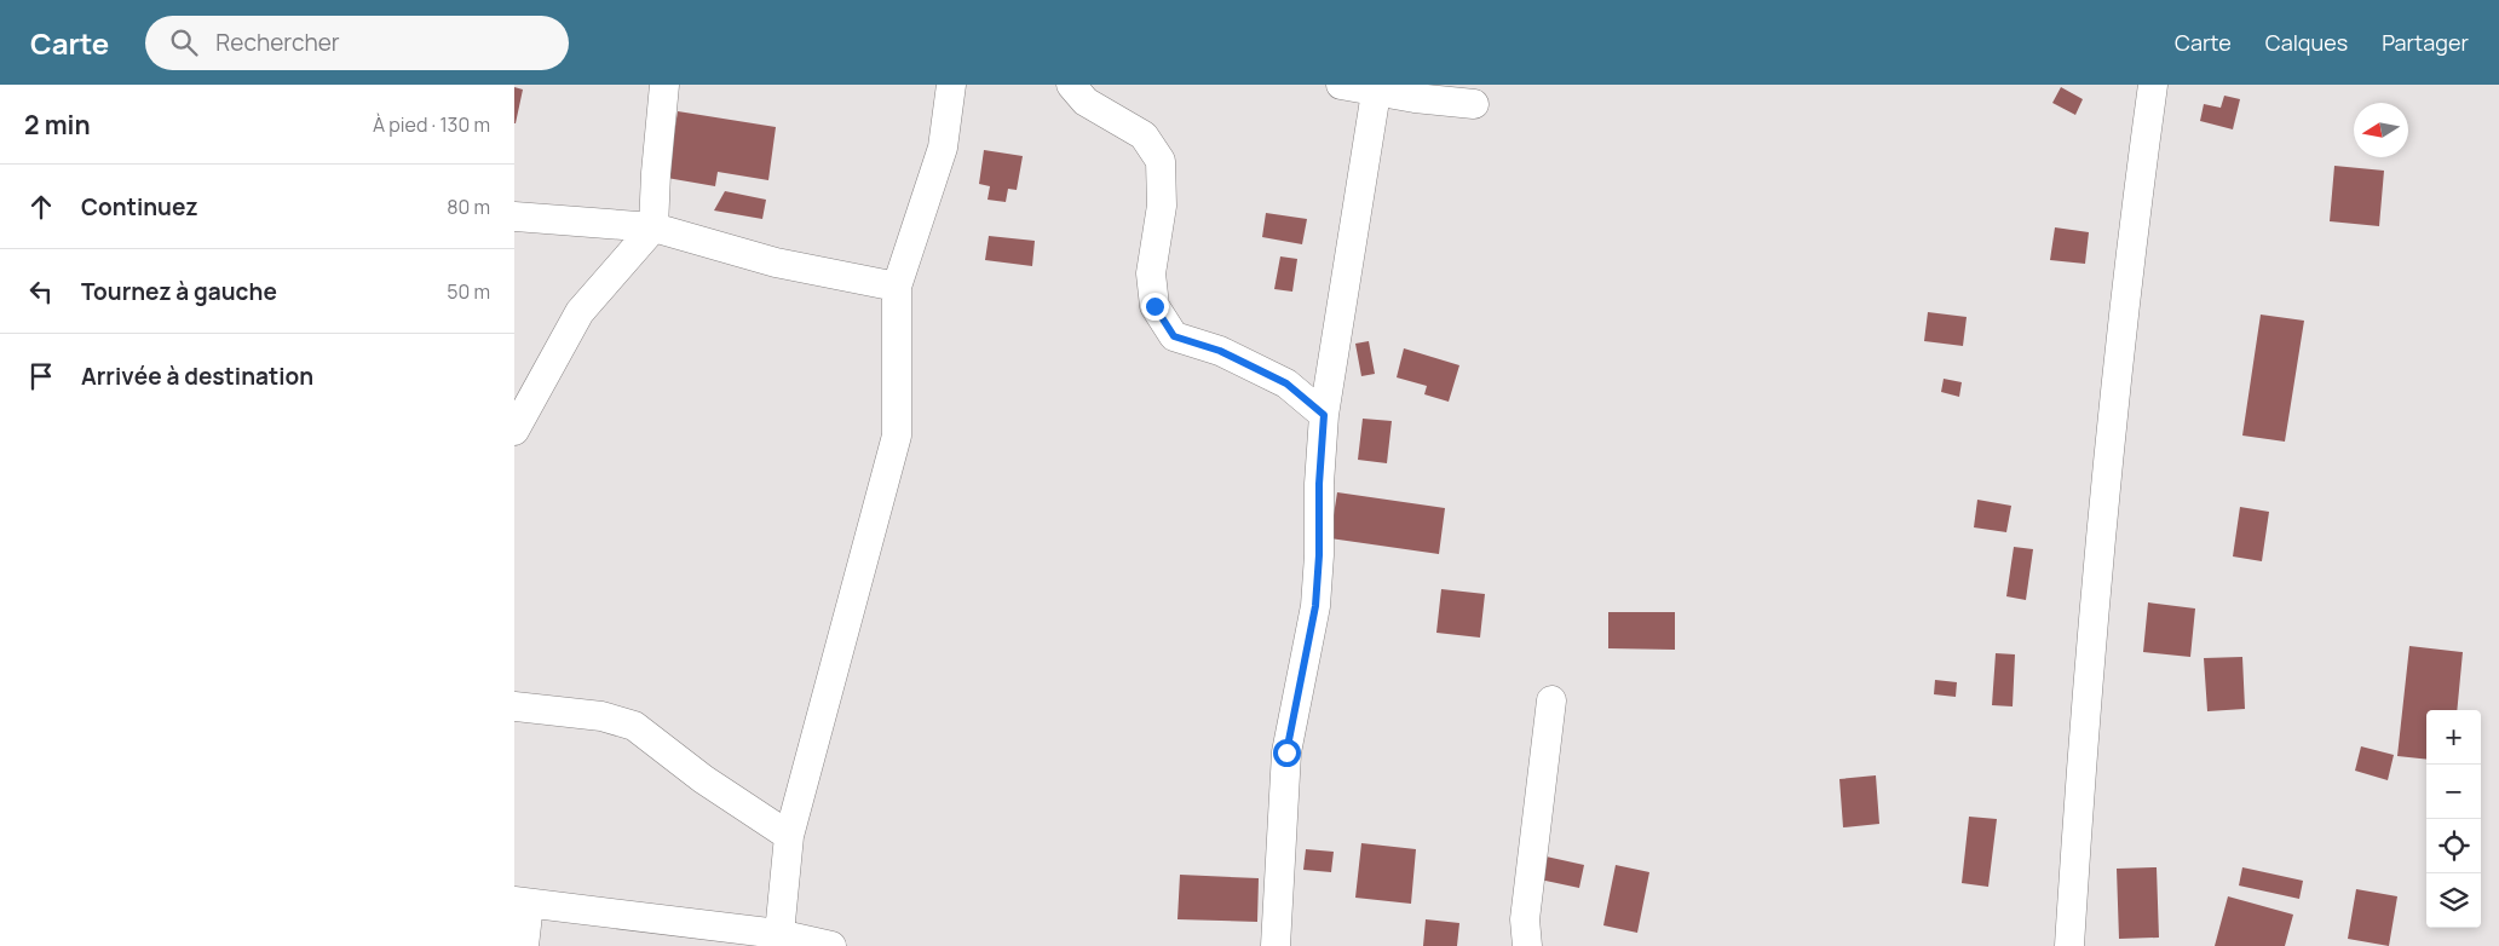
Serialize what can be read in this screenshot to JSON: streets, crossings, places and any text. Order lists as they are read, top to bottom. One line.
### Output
{"north":"left","page":{"header":"Carte","search":"Rechercher","nav":["Carte","Calques","Partager"],"heading":["2 min","À pied · 130 m"],"list":[["Continuez","80 m"],["Tournez à gauche","50 m"],"Arrivée à destination"],"map_buttons":["+","−"]}}
